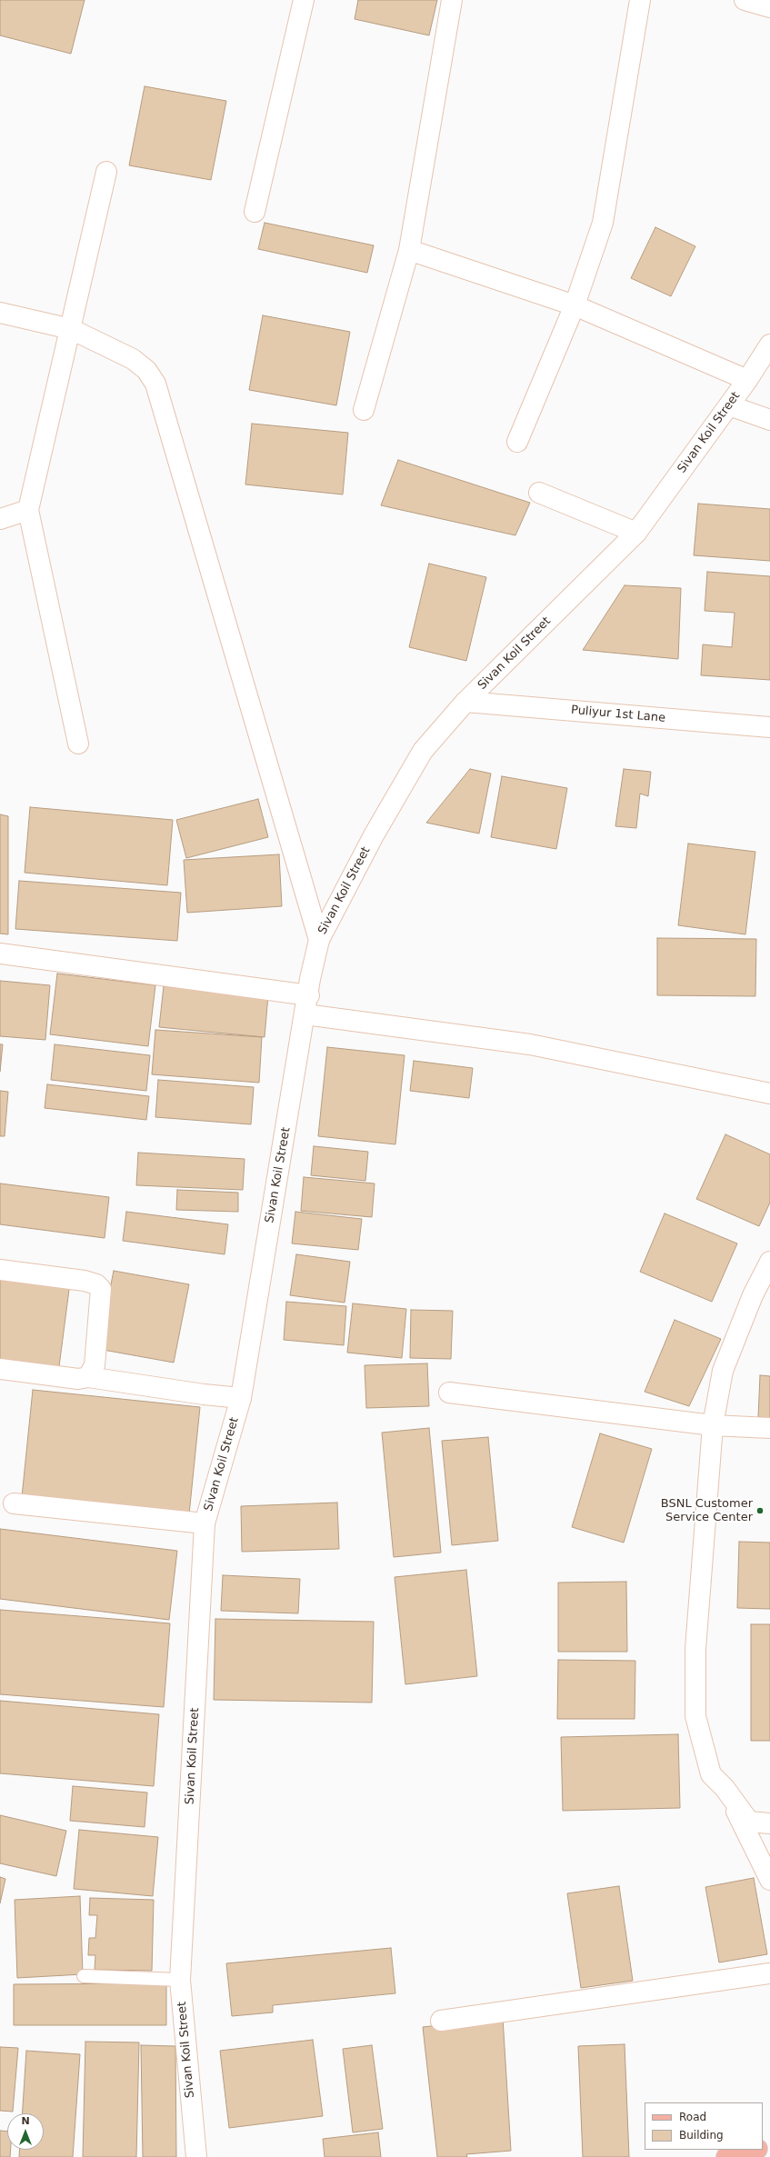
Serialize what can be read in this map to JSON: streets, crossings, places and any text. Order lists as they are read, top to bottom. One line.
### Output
{"streets":{"street":["Sivan Koil Street","Puliyur 1st Lane"]},"crossings":[["Sivan Koil Street","Puliyur 1st Lane"]],"places":["BSNL Customer Service Center"],"legend":["Road","Building"],"north":"top"}
